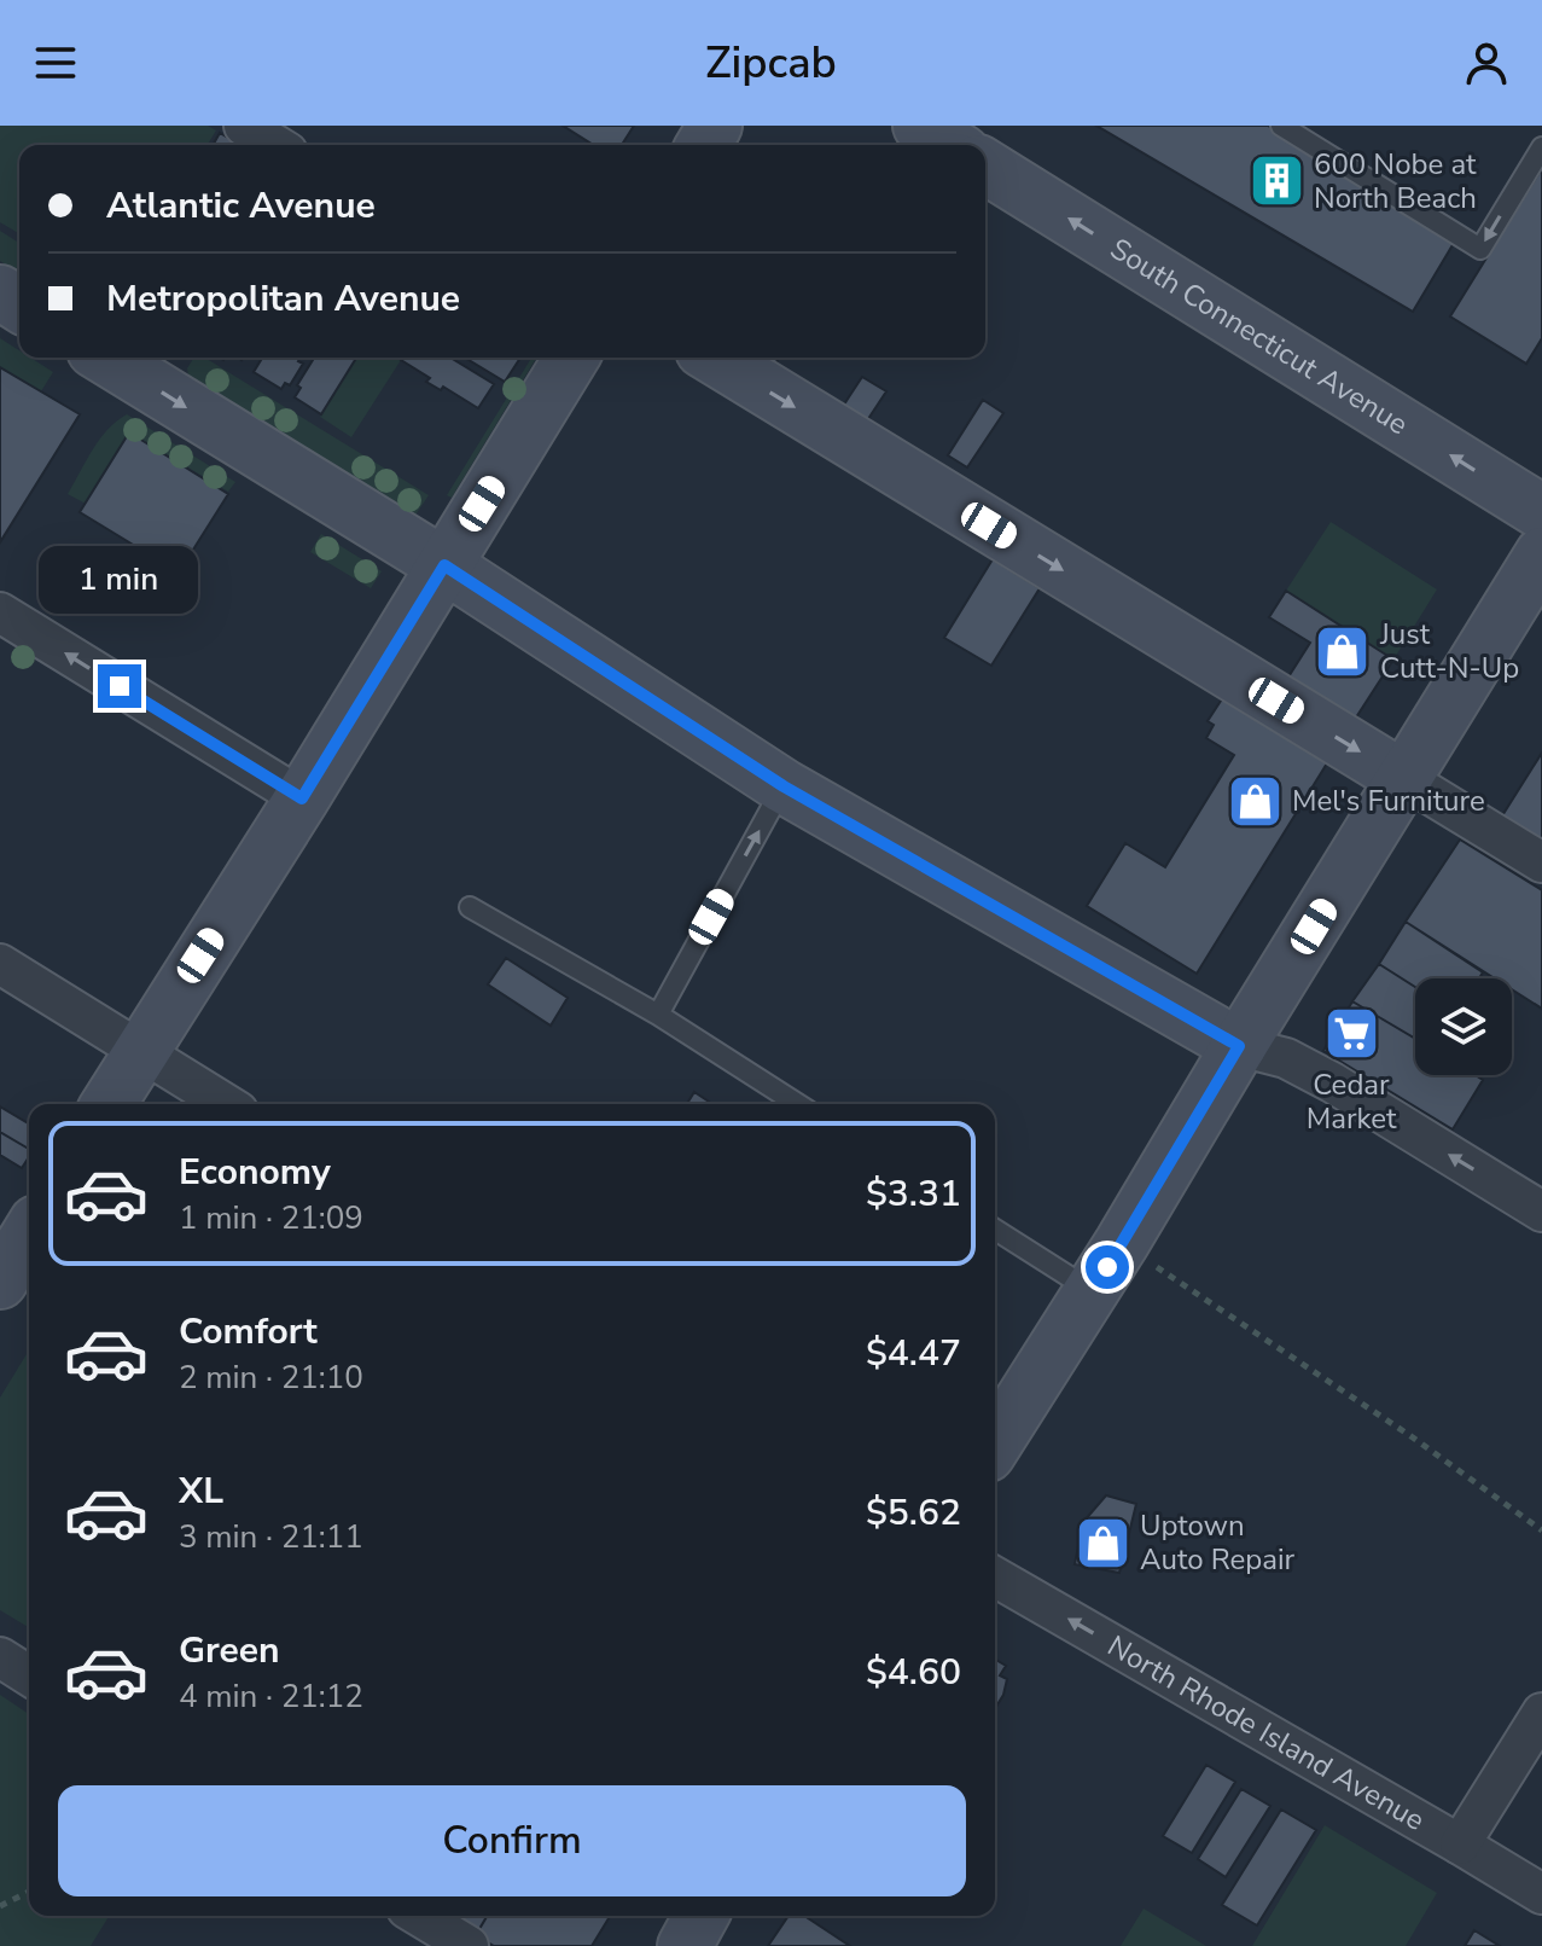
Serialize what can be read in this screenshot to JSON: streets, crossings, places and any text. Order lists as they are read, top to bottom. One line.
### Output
{"streets":{"street":["South Connecticut Avenue","North Rhode Island Avenue"]},"one_way":["North Rhode Island Avenue"],"places":{"building":["600 Nobe at North Beach"],"shop":["Just Cutt-N-Up","Mel's Furniture","Uptown Auto Repair"],"supermarket":["Cedar Market"]},"page":{"header":"Zipcab","banner":["Atlantic Avenue","Metropolitan Avenue"],"bubble":"1 min","list":[{"name":"Economy","note":"1 min · 21:09","value":"$3.31"},{"name":"Comfort","note":"2 min · 21:10","value":"$4.47"},{"name":"XL","note":"3 min · 21:11","value":"$5.62"},{"name":"Green","note":"4 min · 21:12","value":"$4.60"}],"buttons":"Confirm"}}
